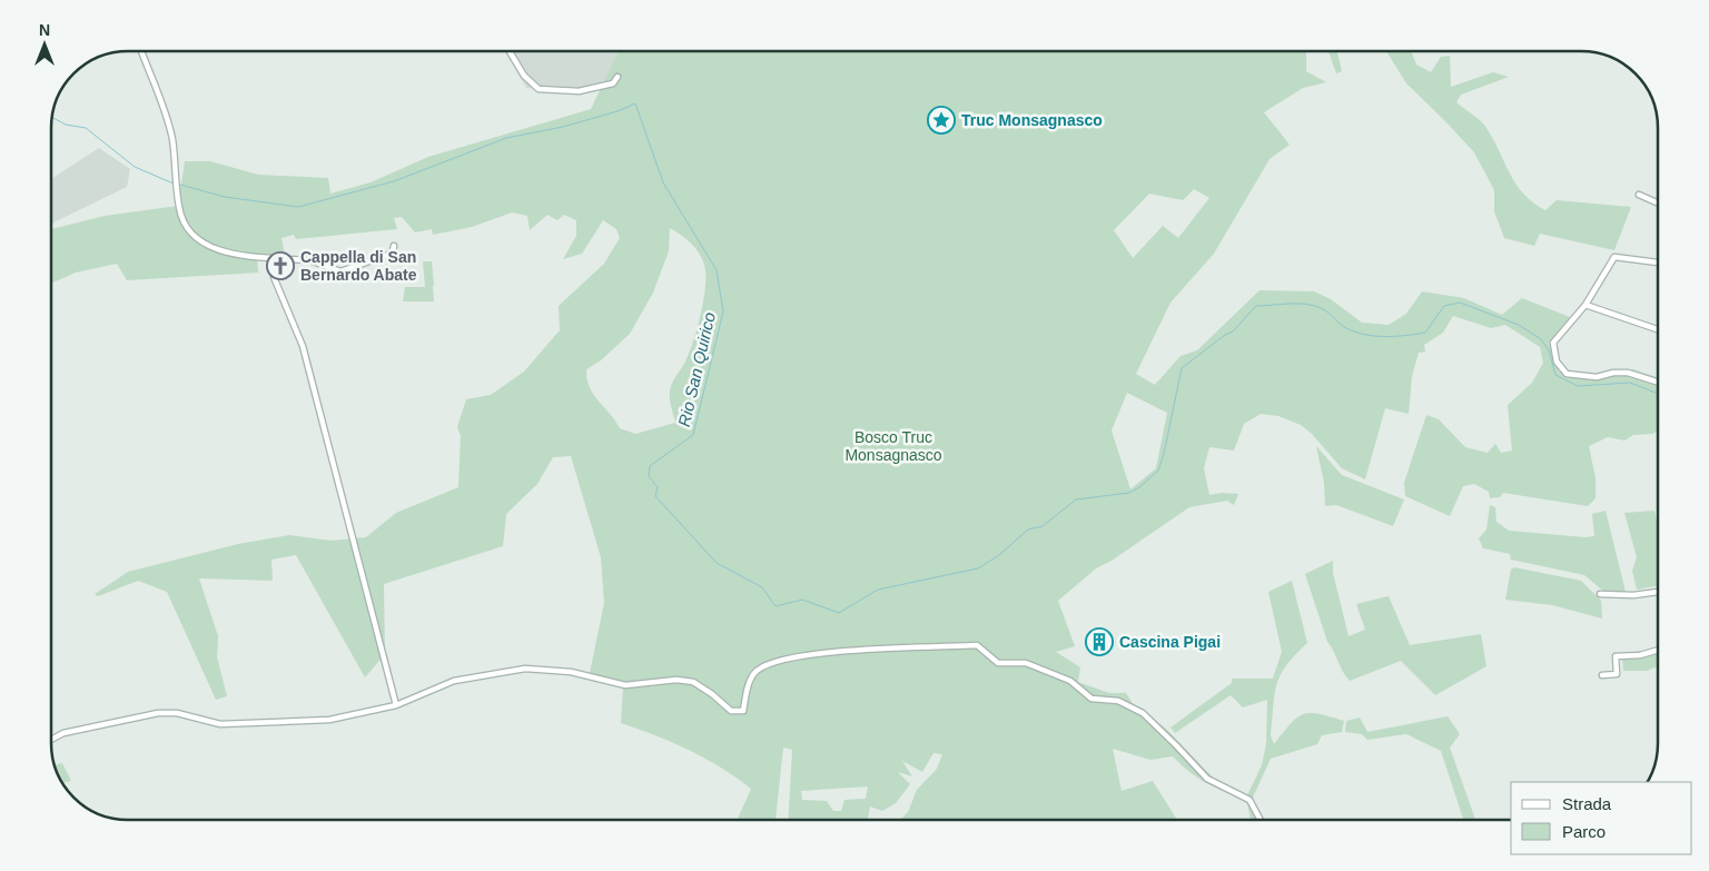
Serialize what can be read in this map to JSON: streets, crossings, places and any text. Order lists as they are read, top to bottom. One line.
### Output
{"water":["Rio San Quirico"],"parks":["Bosco Truc Monsagnasco"],"places":{"place":["Truc Monsagnasco"],"church":["Cappella di San Bernardo Abate"],"building":["Cascina Pigai"]},"legend":["Strada","Parco"],"north":"top"}
